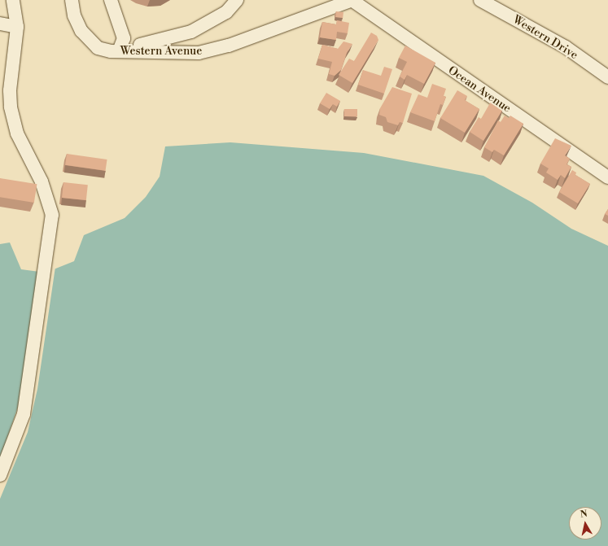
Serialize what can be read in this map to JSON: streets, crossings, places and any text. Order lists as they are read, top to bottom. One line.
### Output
{"streets":{"street":["Western Drive","Western Avenue","Ocean Avenue"]},"crossings":[["Western Avenue","Ocean Avenue"]],"north":"top"}
